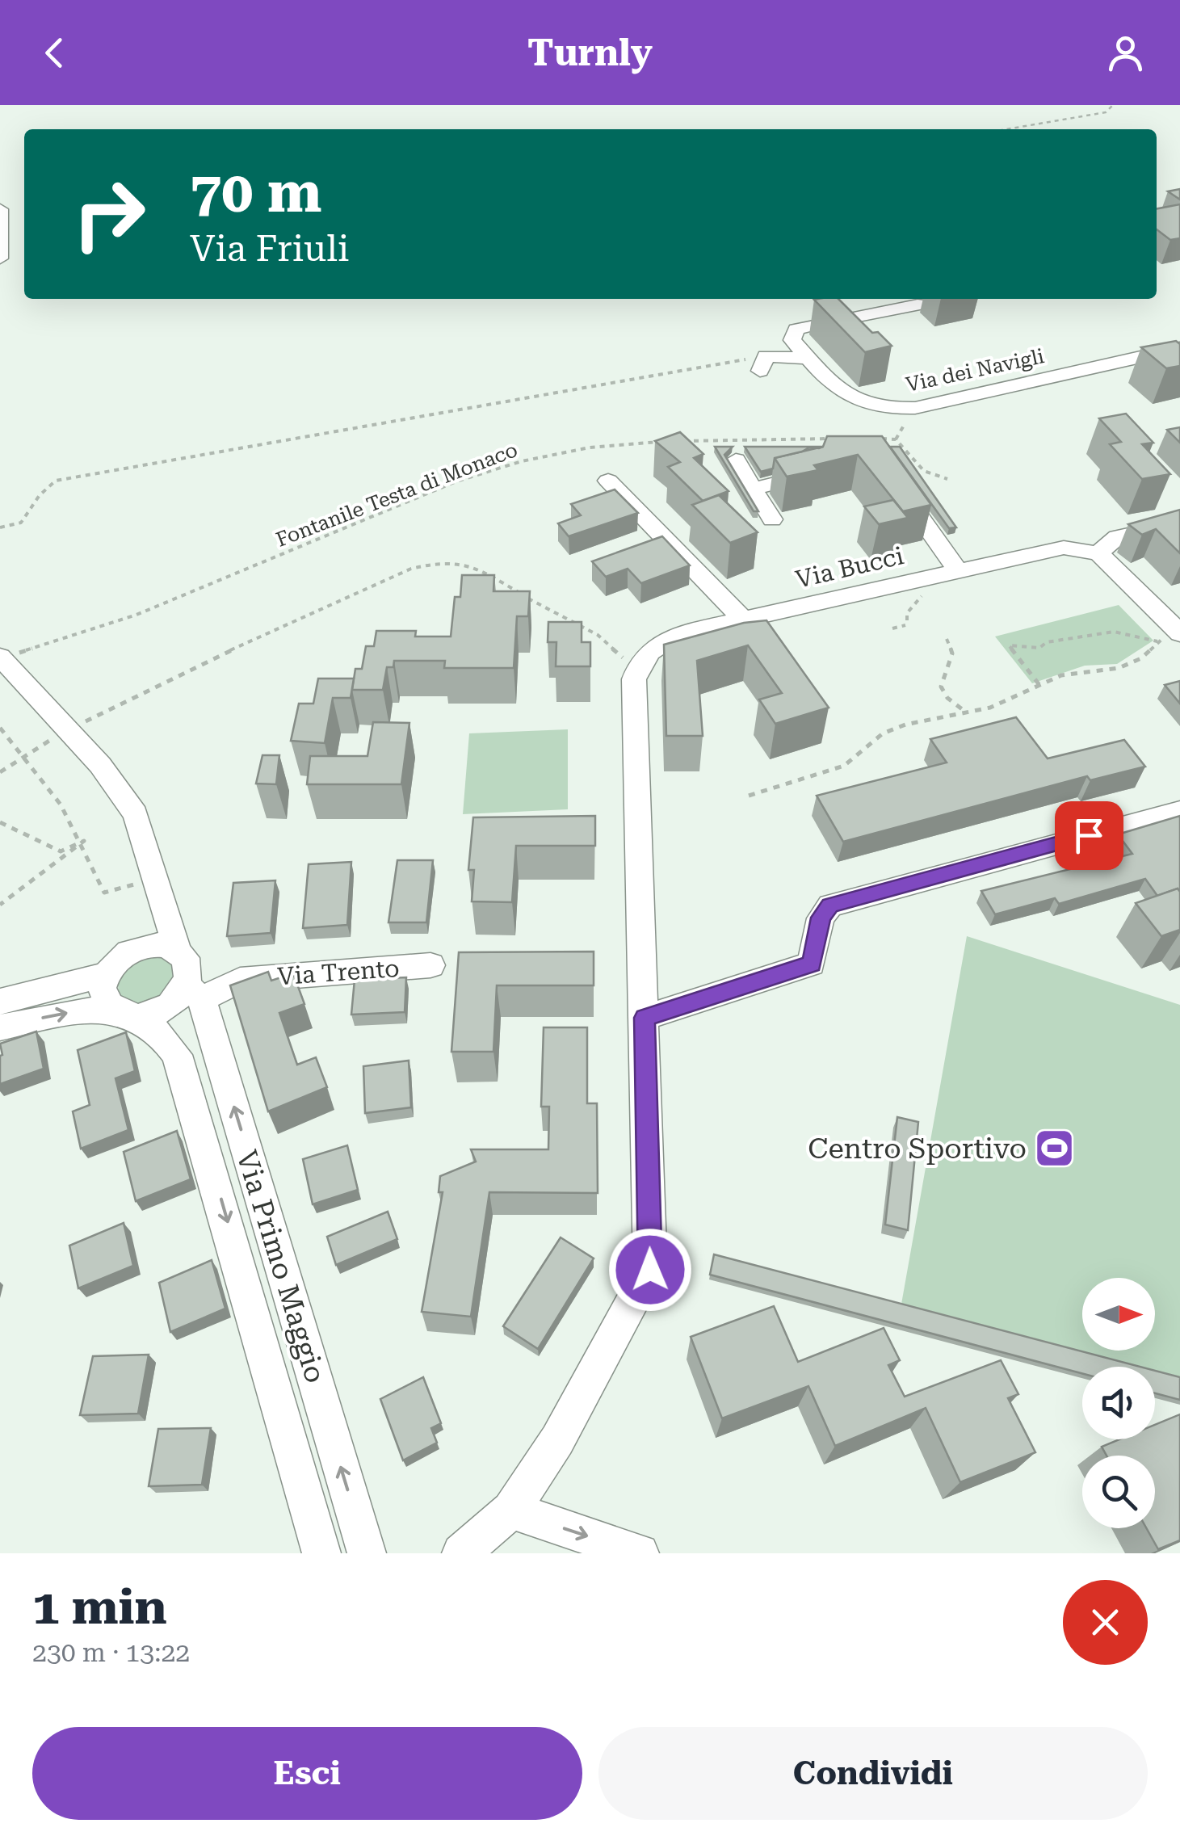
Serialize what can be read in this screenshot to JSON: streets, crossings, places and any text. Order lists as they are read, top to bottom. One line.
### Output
{"streets":{"street":["Via dei Navigli","Via Bucci","Via Trento","Via Primo Maggio"],"path":["Fontanile Testa di Monaco"]},"crossings":[["Via Trento","Via Primo Maggio"]],"places":{"sports":["Centro Sportivo"]},"north":"right","page":{"header":"Turnly","turn":["70 m","Via Friuli"],"heading":["1 min","230 m · 13:22"],"buttons":["Esci","Condividi"]}}
